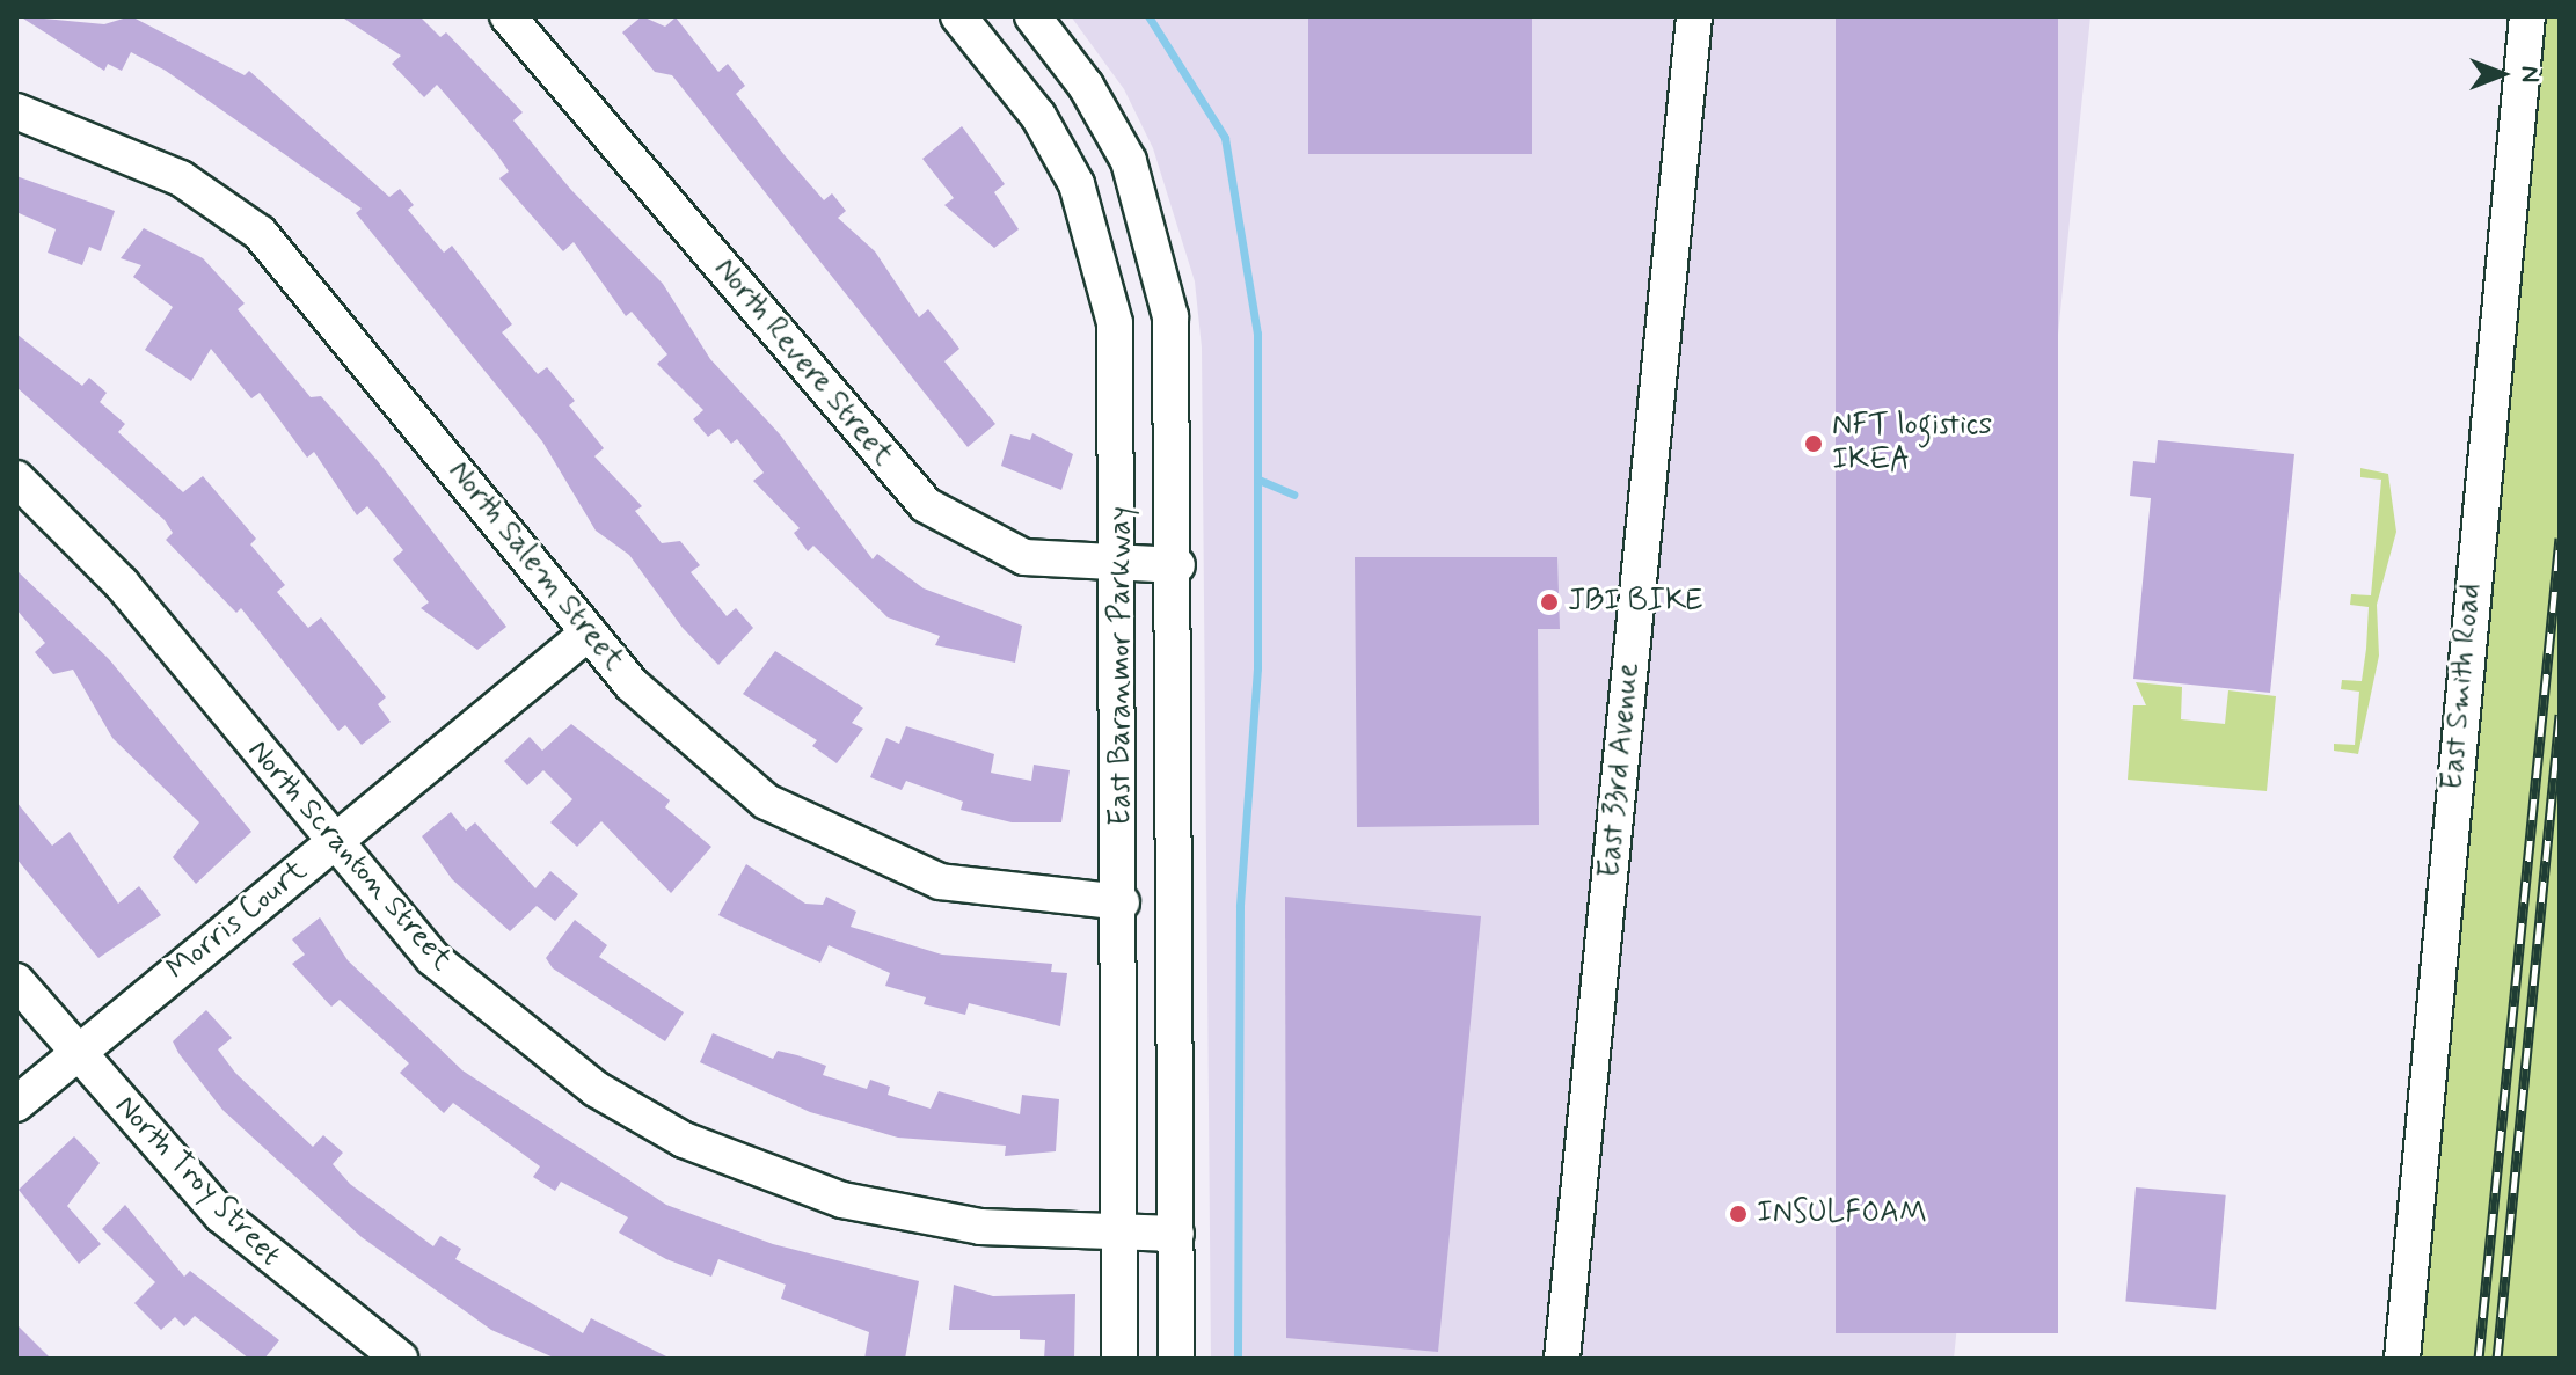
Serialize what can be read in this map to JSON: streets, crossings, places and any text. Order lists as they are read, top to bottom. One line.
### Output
{"streets":{"street":["North Revere Street","North Salem Street","East Baranmor Parkway","East Smith Road","East 33rd Avenue","North Scranton Street","Morris Court","North Troy Street"]},"crossings":[["North Revere Street","East Baranmor Parkway"],["North Salem Street","East Baranmor Parkway"],["North Salem Street","Morris Court"],["East Baranmor Parkway","North Scranton Street"],["North Scranton Street","Morris Court"],["Morris Court","North Troy Street"]],"places":["NFT logistics IKEA","JBI BIKE","INSULFOAM"],"north":"right"}
